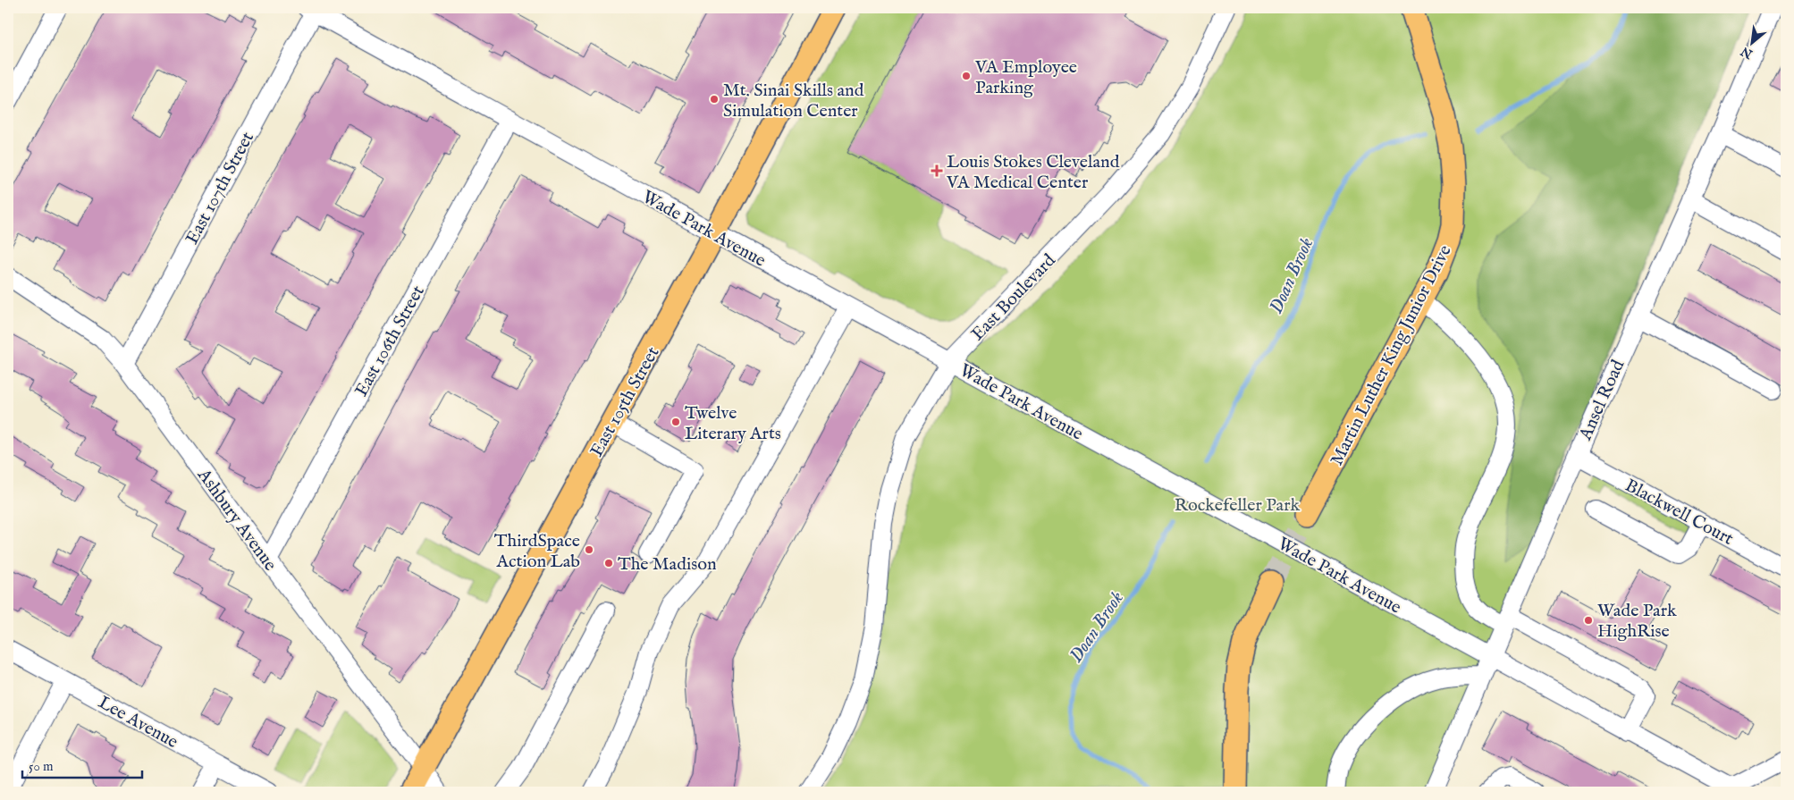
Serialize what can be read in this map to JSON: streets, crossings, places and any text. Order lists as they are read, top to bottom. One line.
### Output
{"streets":{"main road":["Martin Luther King Junior Drive","East 105th Street"],"street":["East 107th Street","Wade Park Avenue","East Boulevard","East 106th Street","Ansel Road","Blackwell Court","Ashbury Avenue","Lee Avenue"]},"crossings":[["East 107th Street","Wade Park Avenue"],["East 107th Street","Ashbury Avenue"],["Wade Park Avenue","East Boulevard"],["Wade Park Avenue","East 106th Street"],["Wade Park Avenue","Ansel Road"],["Wade Park Avenue","East 105th Street"],["East 106th Street","Ashbury Avenue"],["Ansel Road","Blackwell Court"],["East 105th Street","Ashbury Avenue"]],"water":["Doan Brook"],"parks":["Rockefeller Park"],"places":{"other":["VA Employee Parking","Mt. Sinai Skills and Simulation Center","Twelve Literary Arts","ThirdSpace Action Lab","The Madison","Wade Park HighRise"],"health":["Louis Stokes Cleveland VA Medical Center"]},"scale_bar":"50 m","north":"bottom left"}
